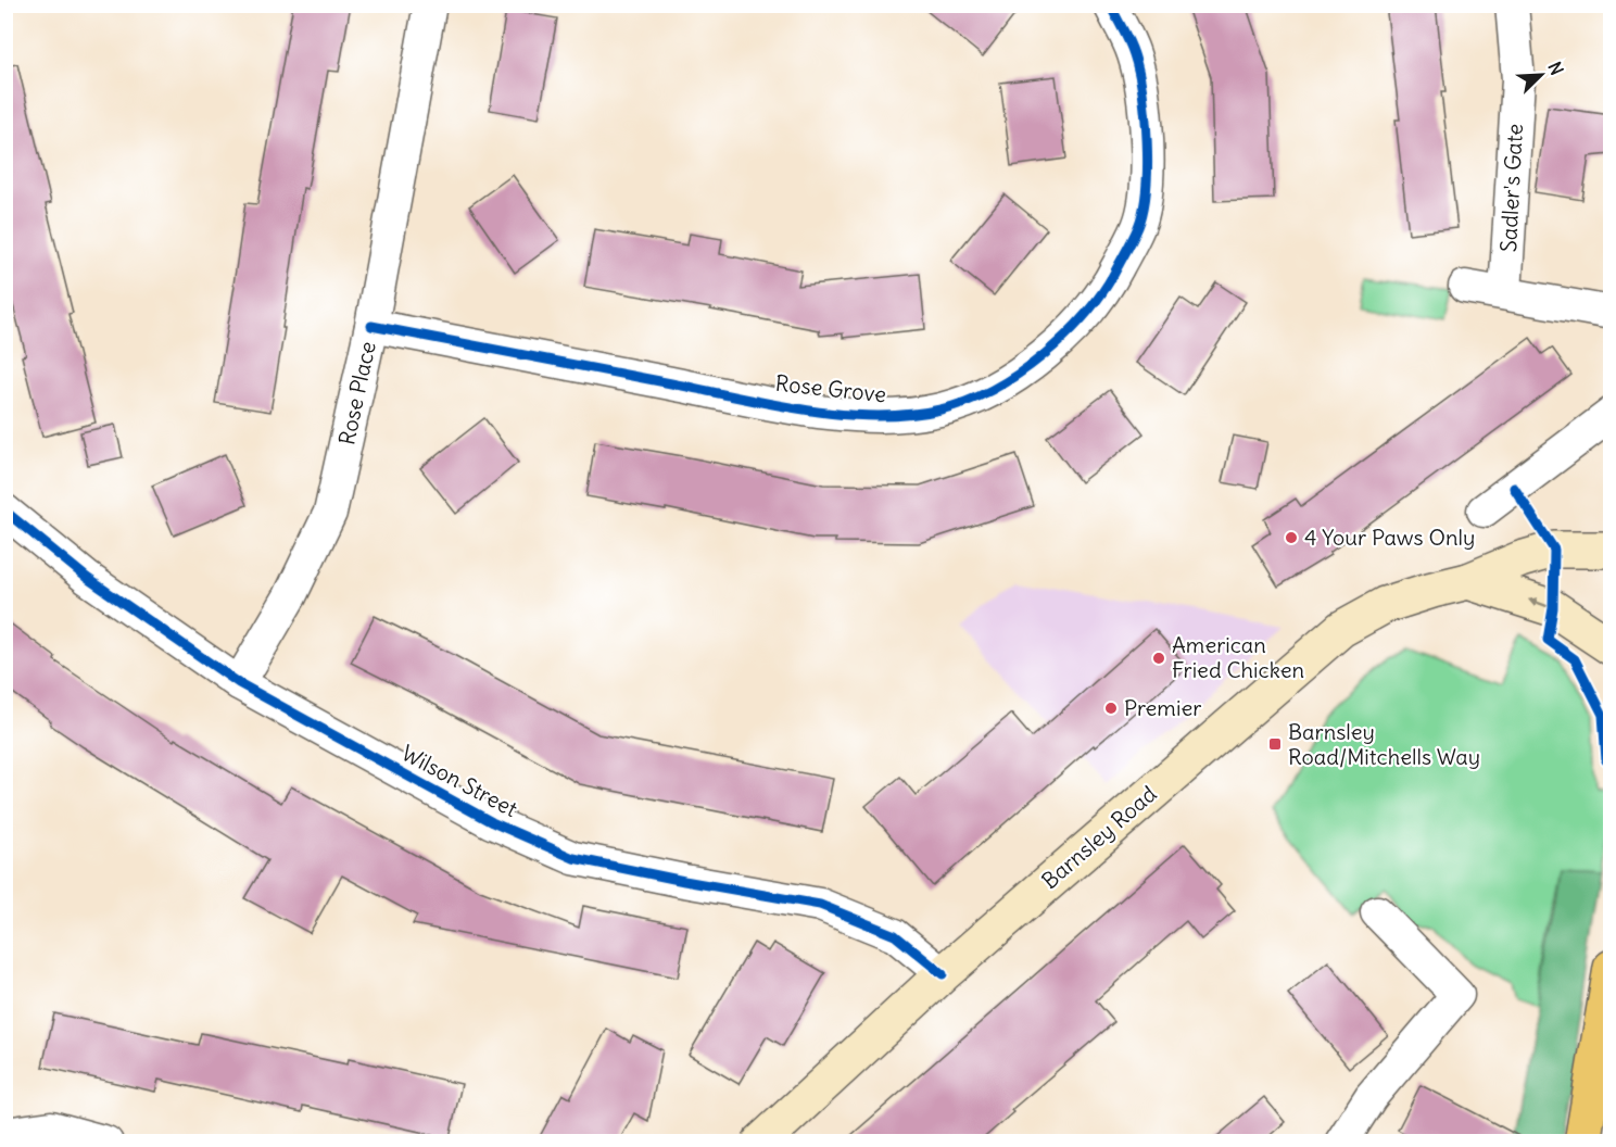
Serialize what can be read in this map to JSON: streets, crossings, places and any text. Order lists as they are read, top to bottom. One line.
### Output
{"streets":{"street":["Sadler's Gate","Rose Grove","Rose Place","Wilson Street","Barnsley Road"]},"crossings":[["Rose Grove","Rose Place"],["Rose Place","Wilson Street"],["Wilson Street","Barnsley Road"]],"places":{"other":["4 Your Paws Only","American Fried Chicken","Premier"],"transit":["Barnsley Road/Mitchells Way"]},"north":"top right"}
